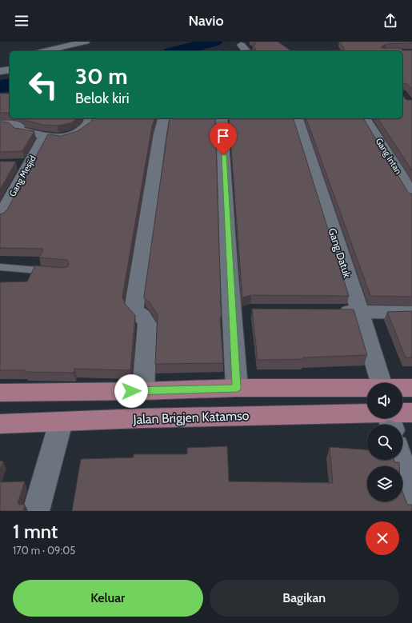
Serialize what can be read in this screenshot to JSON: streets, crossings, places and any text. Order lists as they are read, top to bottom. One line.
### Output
{"streets":{"main road":["Jalan Brigjen Katamso"],"street":["Gang Intan","Gang Mesjid","Gang Datuk"]},"page":{"header":"Navio","turn":["30 m","Belok kiri"],"heading":["1 mnt","170 m · 09:05"],"buttons":["Keluar","Bagikan"]}}
